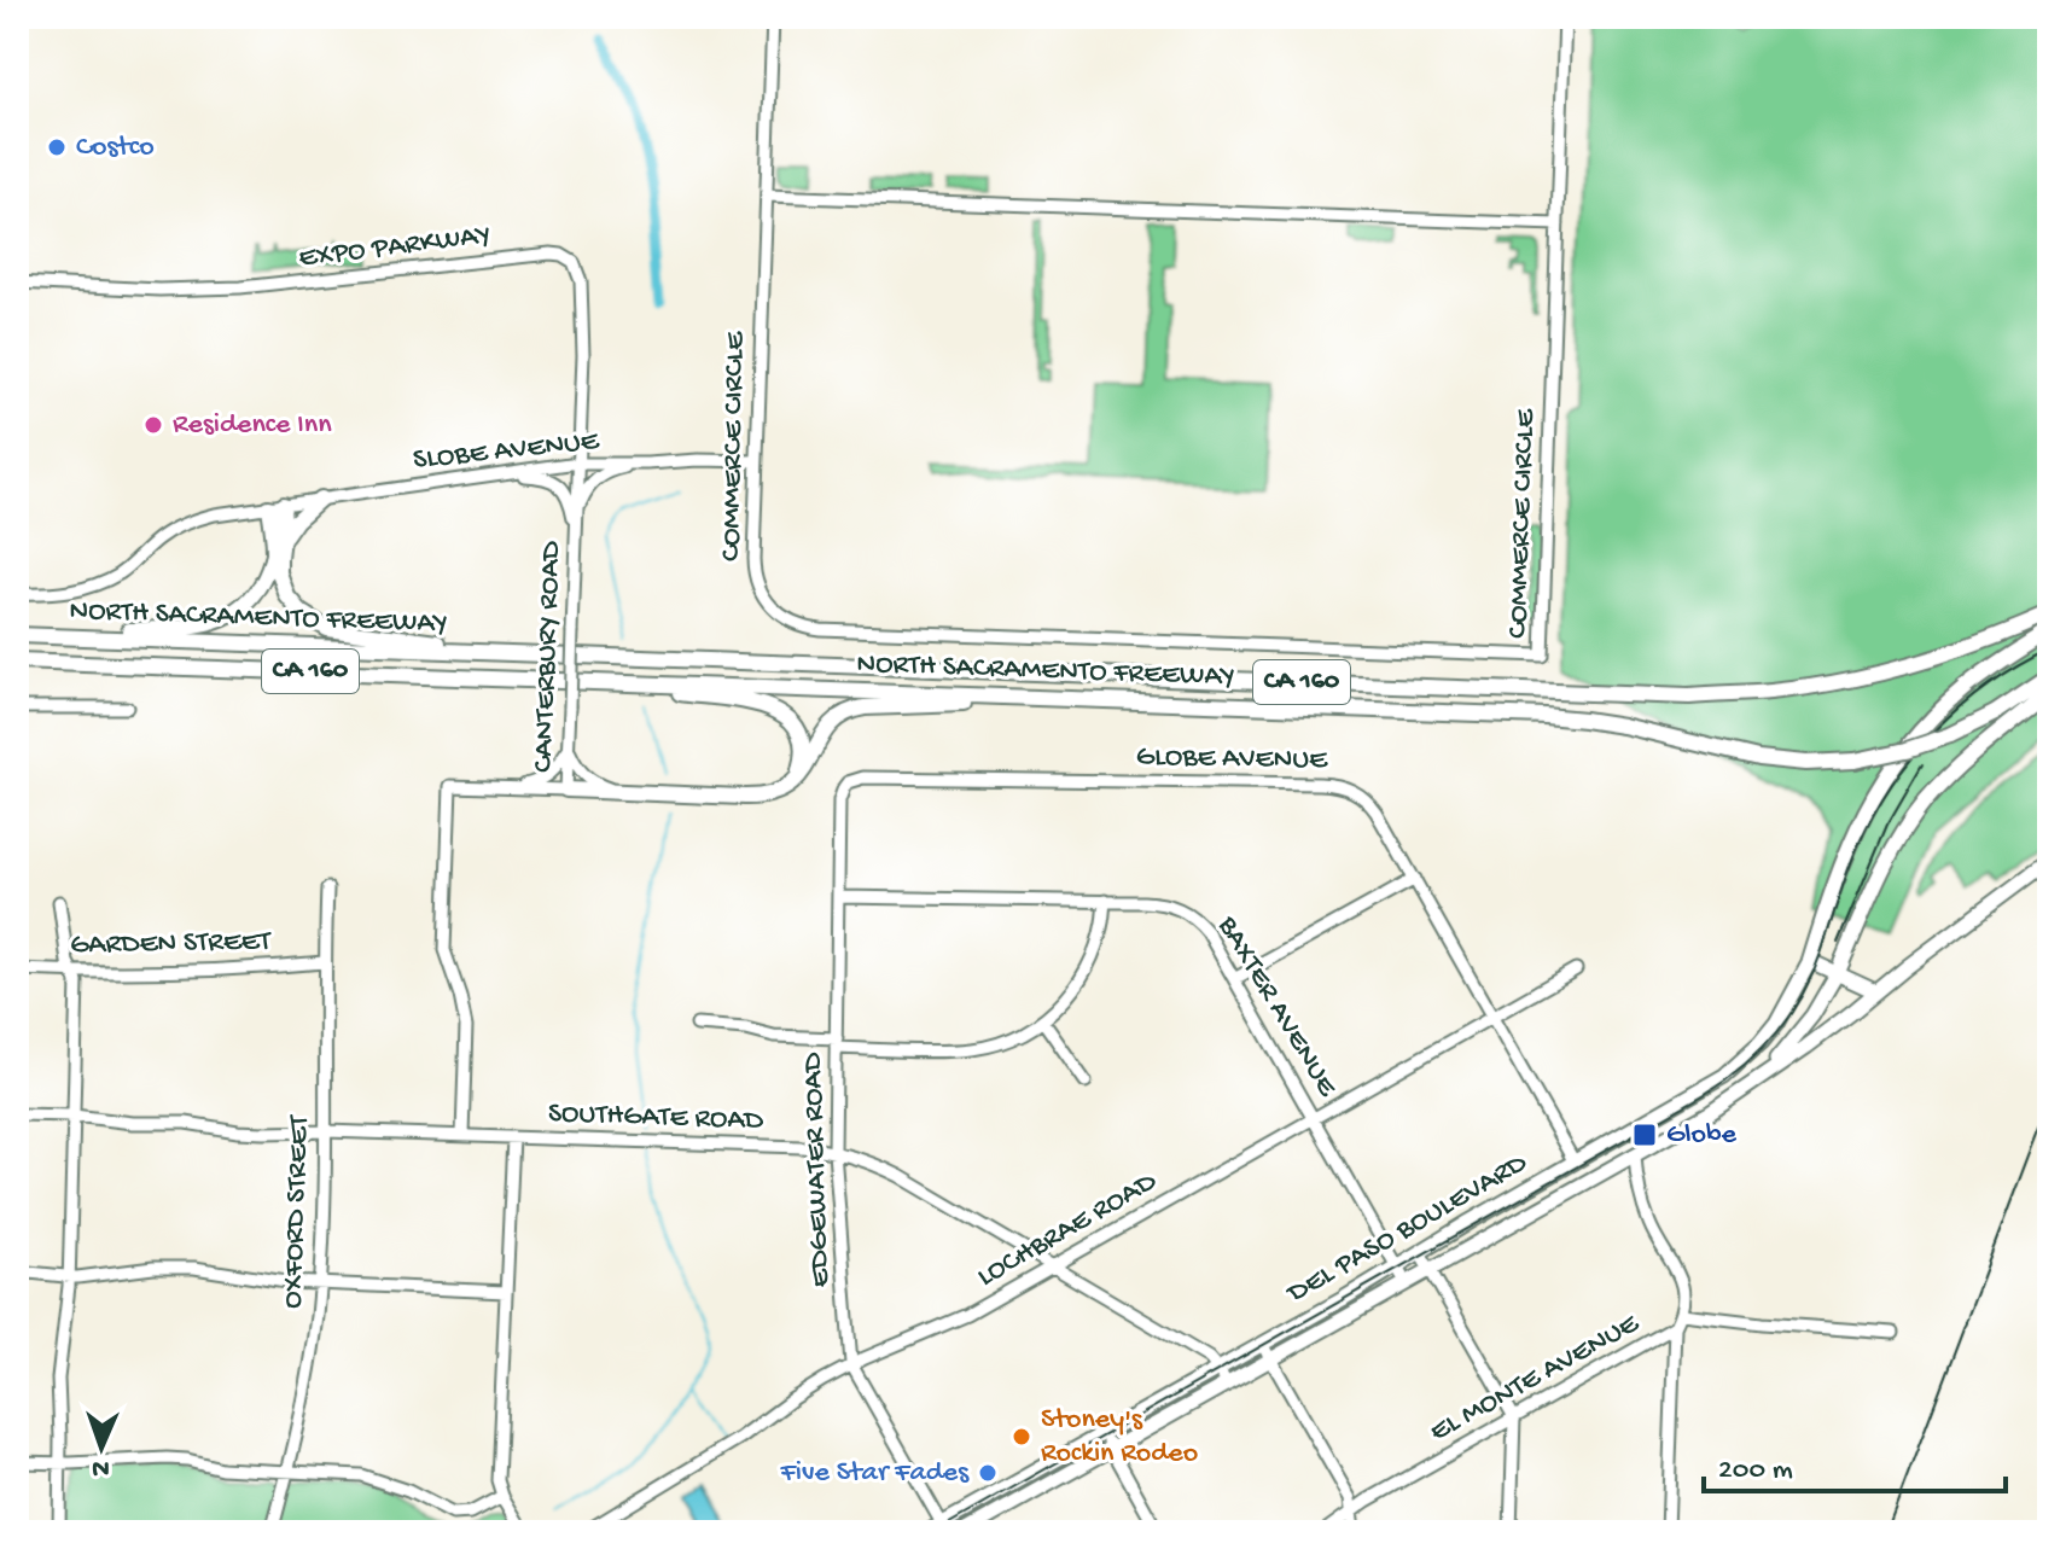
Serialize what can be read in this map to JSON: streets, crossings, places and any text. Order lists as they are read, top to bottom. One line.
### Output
{"streets":{"highway":["NORTH SACRAMENTO FREEWAY","CA 160"],"main road":["DEL PASO BOULEVARD"],"street":["EXPO PARKWAY","COMMERCE CIRCLE","SLOBE AVENUE","CANTERBURY ROAD","GLOBE AVENUE","GARDEN STREET","BAXTER AVENUE","SOUTHGATE ROAD","EDGEWATER ROAD","OXFORD STREET","LOCHBRAE ROAD","EL MONTE AVENUE"]},"crossings":[["EXPO PARKWAY","SLOBE AVENUE"],["EXPO PARKWAY","CANTERBURY ROAD"],["COMMERCE CIRCLE","SLOBE AVENUE"],["SLOBE AVENUE","CANTERBURY ROAD"],["CANTERBURY ROAD","SOUTHGATE ROAD"],["GLOBE AVENUE","EDGEWATER ROAD"],["GLOBE AVENUE","DEL PASO BOULEVARD"],["GLOBE AVENUE","LOCHBRAE ROAD"],["GARDEN STREET","OXFORD STREET"],["BAXTER AVENUE","EDGEWATER ROAD"],["BAXTER AVENUE","DEL PASO BOULEVARD"],["BAXTER AVENUE","LOCHBRAE ROAD"],["SOUTHGATE ROAD","EDGEWATER ROAD"],["SOUTHGATE ROAD","OXFORD STREET"],["SOUTHGATE ROAD","DEL PASO BOULEVARD"],["SOUTHGATE ROAD","LOCHBRAE ROAD"],["EDGEWATER ROAD","DEL PASO BOULEVARD"],["EDGEWATER ROAD","LOCHBRAE ROAD"]],"places":{"other":["Costco","Residence Inn","Stoney's Rockin Rodeo","Five Star Fades"],"transit":["Globe"]},"scale_bar":"200 m","north":"bottom"}
